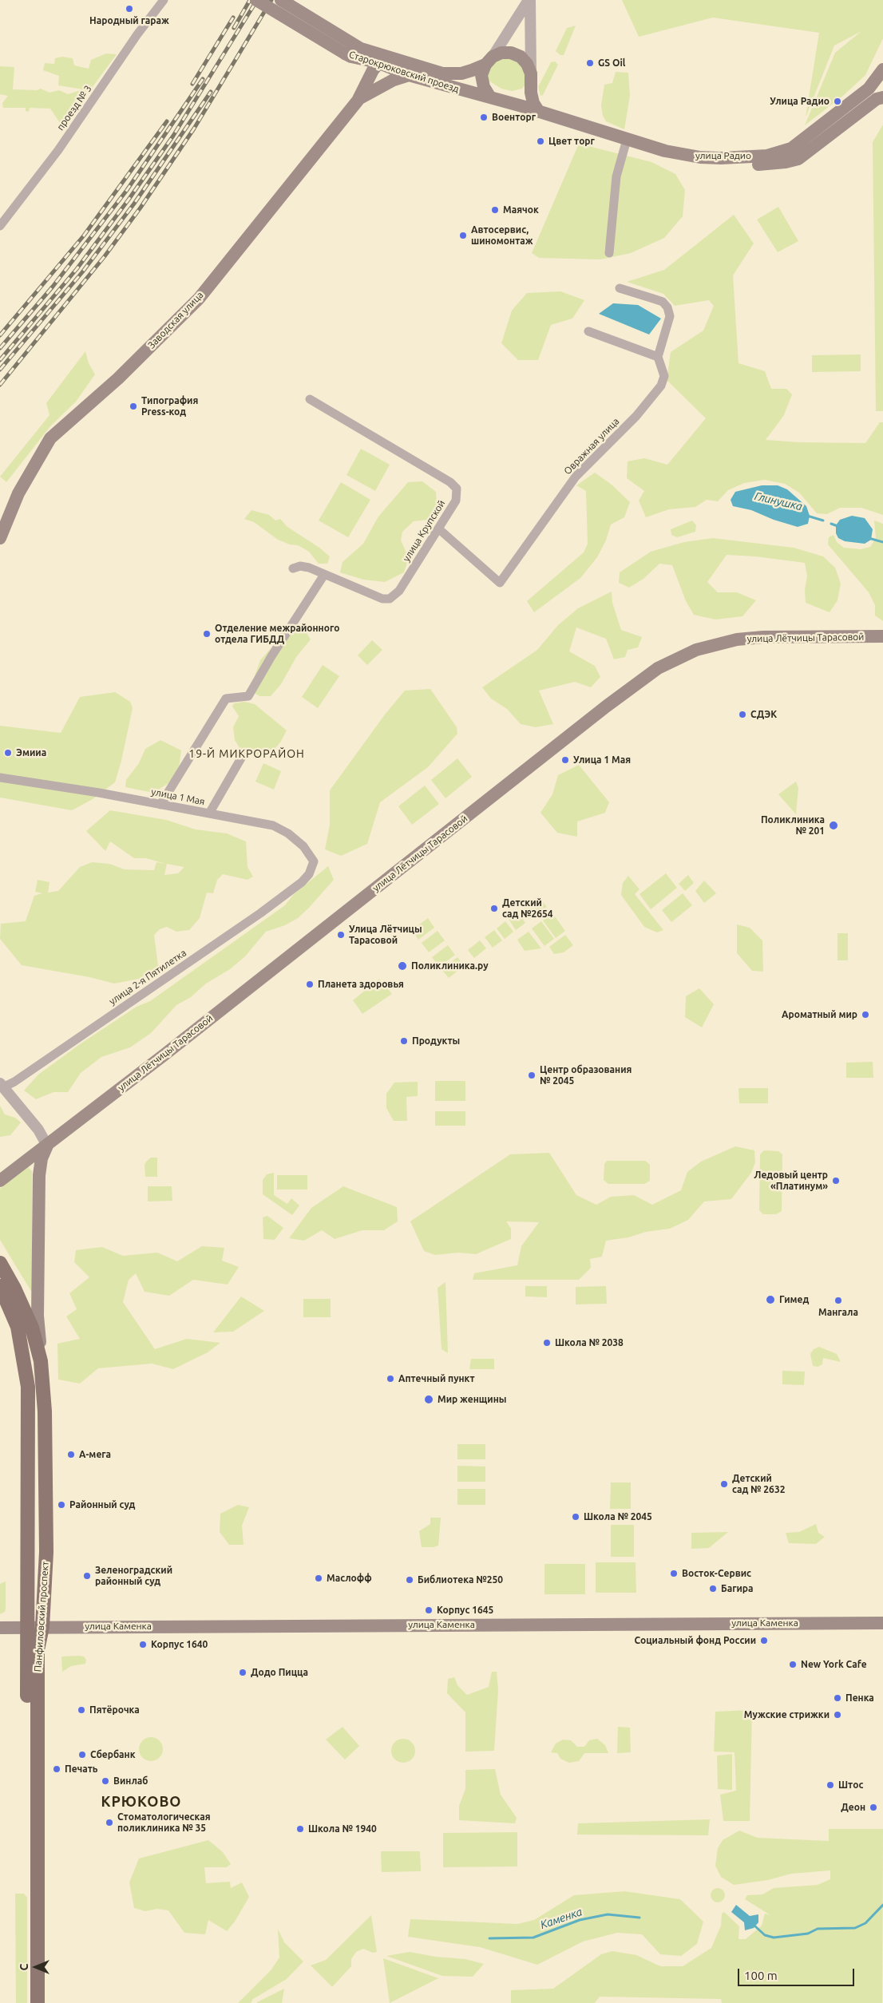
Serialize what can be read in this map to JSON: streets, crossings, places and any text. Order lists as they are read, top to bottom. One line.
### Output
{"streets":{"main road":["Старокрюковский проезд","улица Радио","Заводская улица","улица Лётчицы Тарасовой","Панфиловский проспект","улица Каменка"],"street":["проезд № 3","Овражная улица","улица Крупской","улица 1 Мая","улица 2-я Пятилетка"]},"crossings":[["Старокрюковский проезд","улица Радио"],["Овражная улица","улица Крупской"],["улица 1 Мая","улица 2-я Пятилетка"],["Панфиловский проспект","улица Каменка"]],"districts":["19-Й МИКРОРАЙОН","КРЮКОВО"],"water":["Глинушка","Каменка"],"places":["Народный гараж","GS Oil","Улица Радио","Военторг","Цвет торг","Маячок","Автосервис, шиномонтаж","Типография Press-код","Отделение межрайонного отдела ГИБДД","СДЭК","Эмииа","Улица 1 Мая","Поликлиника № 201","Детский сад №2654","Улица Лётчицы Тарасовой","Поликлиника.ру","Планета здоровья","Ароматный мир","Продукты","Центр образования № 2045","Ледовый центр «Платинум»","Гимед","Мангала","Школа № 2038","Аптечный пункт","Мир женщины","А-мега","Детский сад № 2632","Районный суд","Школа № 2045","Восток-Сервис","Зеленоградский районный суд","Маслофф","Библиотека №250","Багира","Корпус 1645","Социальный фонд России","Корпус 1640","New York Cafe","Додо Пицца","Пенка","Пятёрочка","Мужские стрижки","Сбербанк","Печать","Винлаб","Штос","Деон","Стоматологическая поликлиника № 35","Школа № 1940"],"scale_bar":"100 m","north":"left"}
